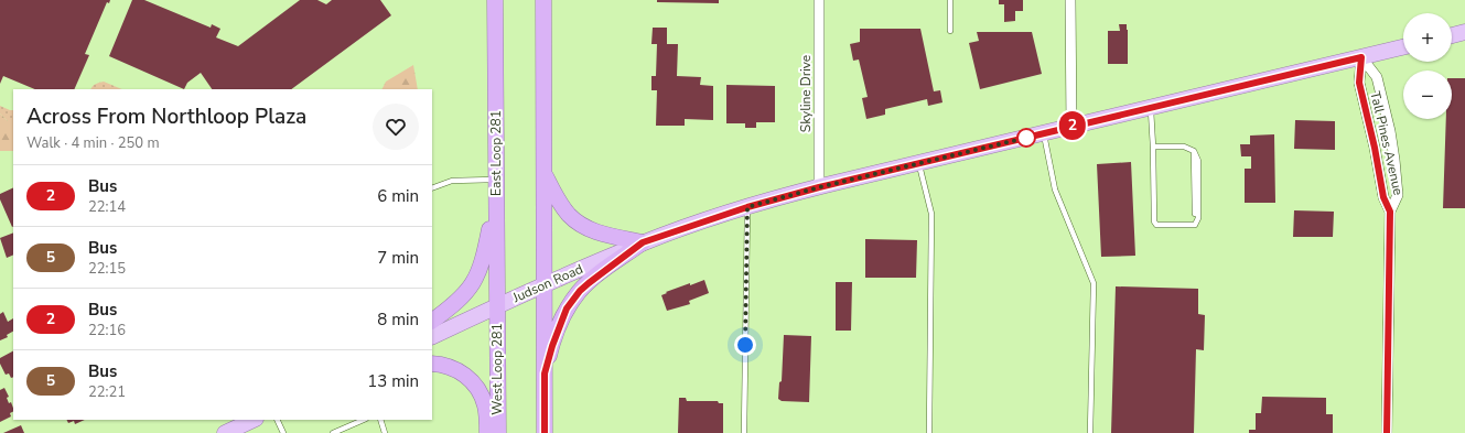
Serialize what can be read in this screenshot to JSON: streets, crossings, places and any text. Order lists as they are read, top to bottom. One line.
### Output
{"streets":{"highway":["East Loop 281","West Loop 281"],"main road":["Judson Road"],"street":["Skyline Drive","Tall Pines Avenue"]},"crossings":[["Skyline Drive","Judson Road"],["Tall Pines Avenue","Judson Road"],["East Loop 281","Judson Road"],["East Loop 281","West Loop 281"],["Judson Road","West Loop 281"]],"lines":["bus line 2"],"page":{"on_map":"2","map_buttons":["+","−"],"heading":["Across From Northloop Plaza","Walk · 4 min · 250 m"],"list":[{"mark":"2","name":"Bus","note":"22:14","value":"6 min"},{"mark":"5","name":"Bus","note":"22:15","value":"7 min"},{"mark":"2","name":"Bus","note":"22:16","value":"8 min"},{"mark":"5","name":"Bus","note":"22:21","value":"13 min"}]}}
